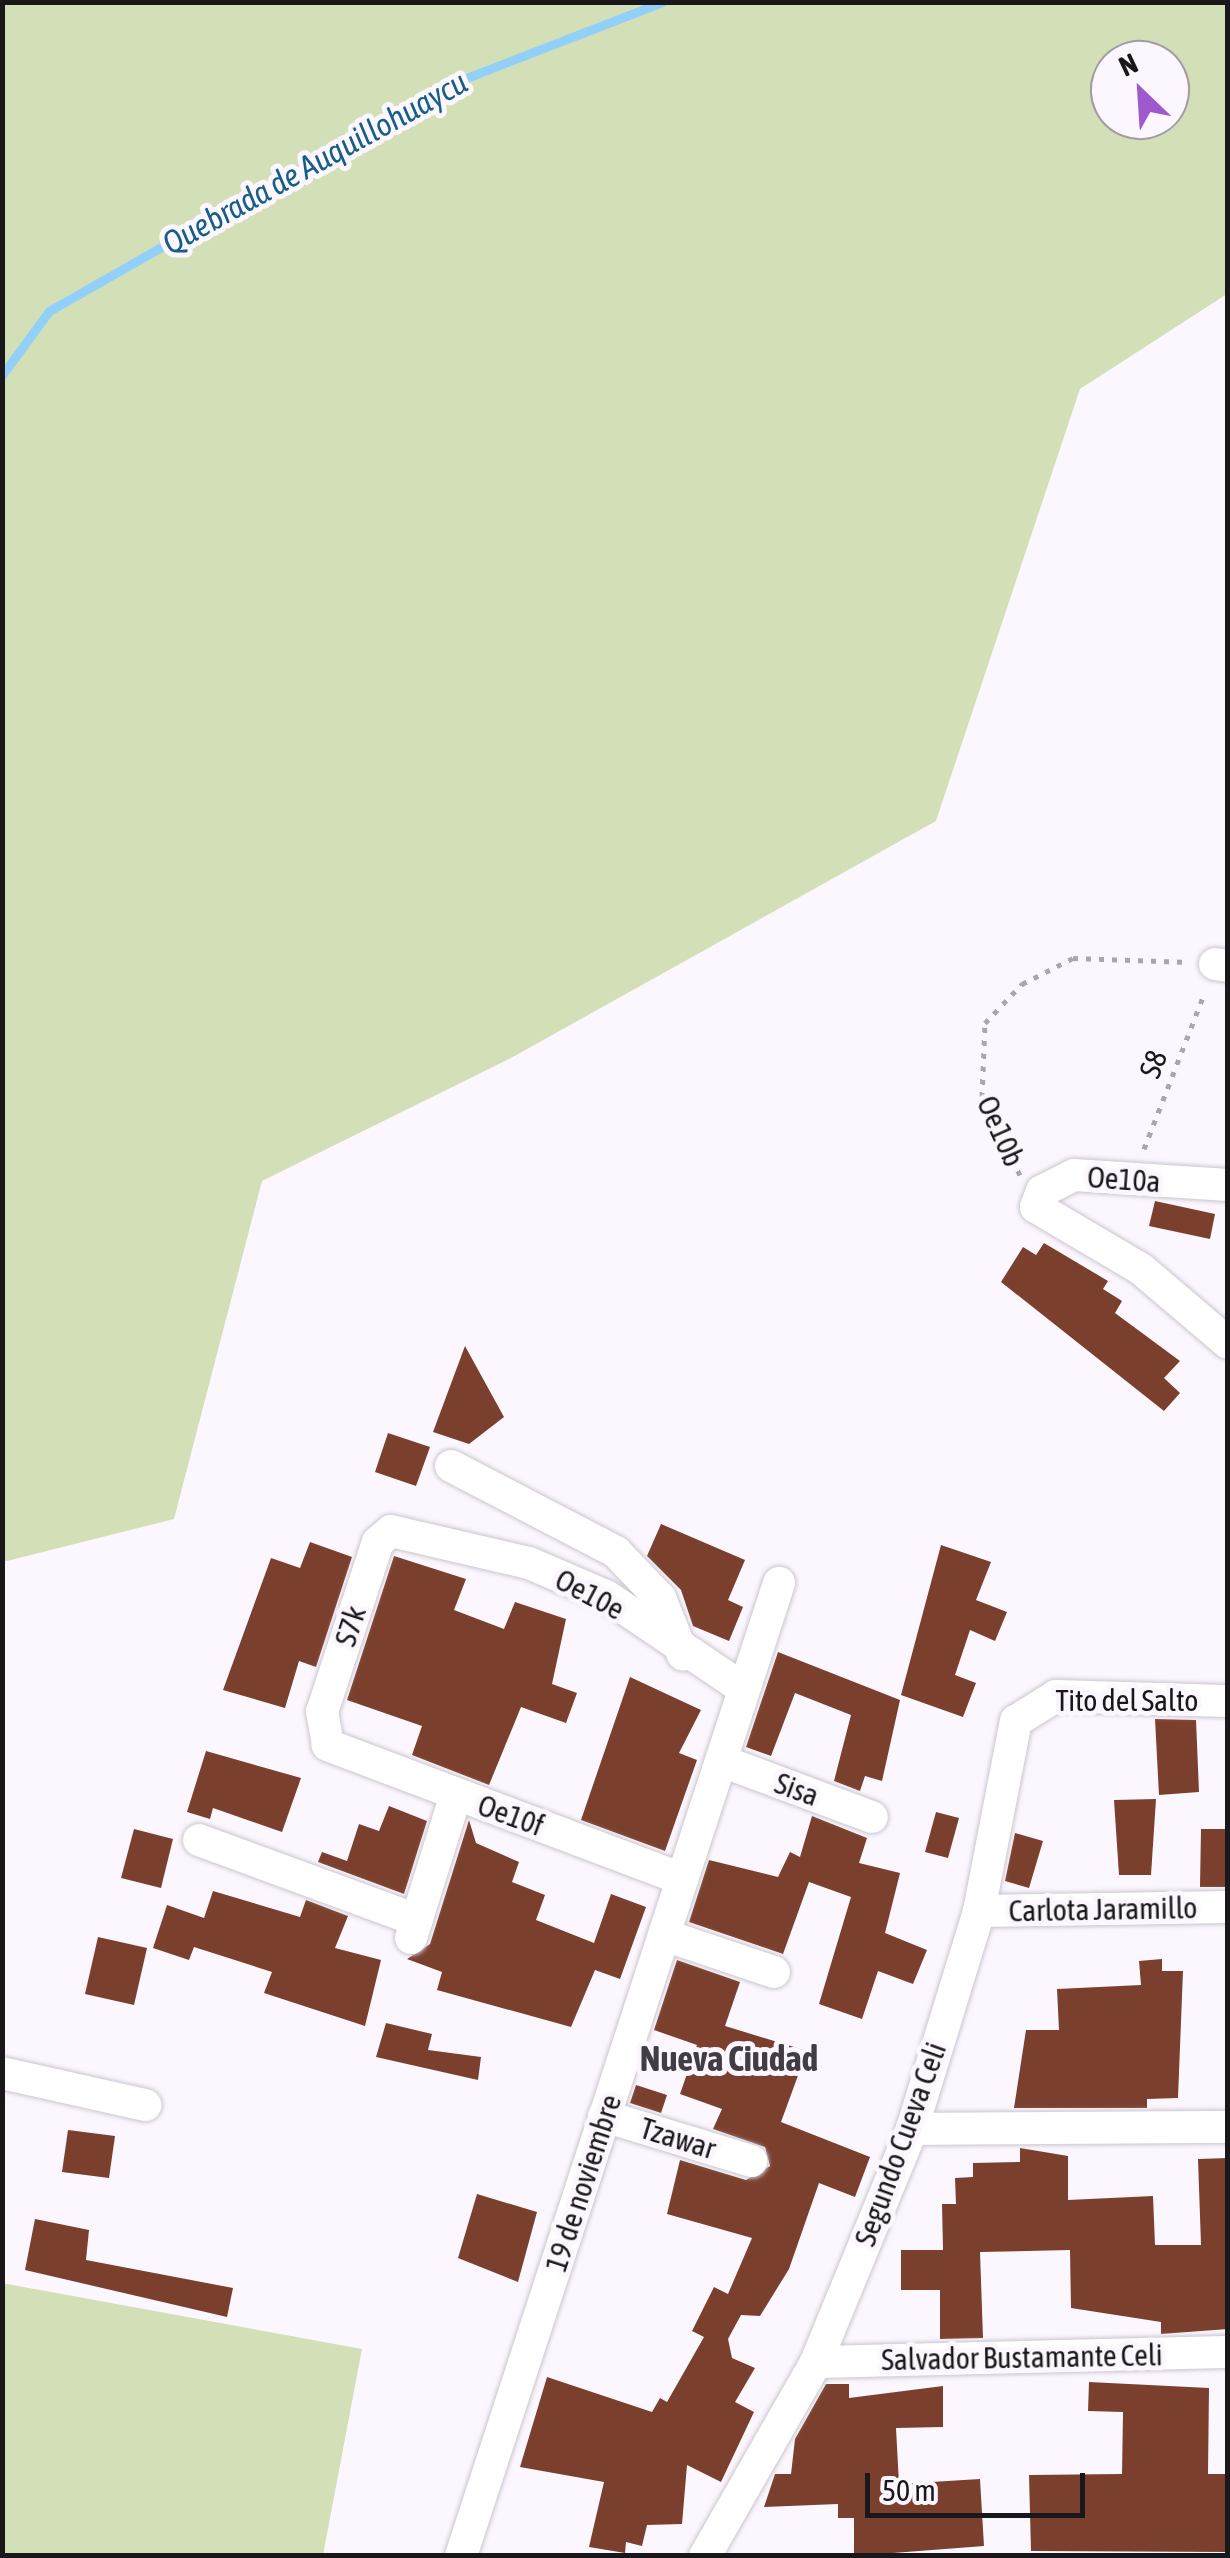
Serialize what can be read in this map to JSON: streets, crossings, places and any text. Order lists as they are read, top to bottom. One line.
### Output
{"streets":{"street":["Oe10a","Oe10e","S7k","Tito del Salto","Sisa","Oe10f","Carlota Jaramillo","Tzawar","Segundo Cueva Celi","19 de noviembre","Salvador Bustamante Celi"],"path":["S8","Oe10b"]},"crossings":[["S8","Oe10b"],["S8","Oe10a"],["Oe10b","Oe10a"],["Oe10e","S7k"],["Oe10e","19 de noviembre"],["S7k","Oe10f"],["Tito del Salto","Segundo Cueva Celi"],["Sisa","19 de noviembre"],["Oe10f","19 de noviembre"],["Carlota Jaramillo","Segundo Cueva Celi"],["Tzawar","19 de noviembre"],["Segundo Cueva Celi","Salvador Bustamante Celi"]],"districts":["Nueva Ciudad"],"water":["Quebrada de Auquillohuaycu"],"scale_bar":"50 m","north":"top left"}
